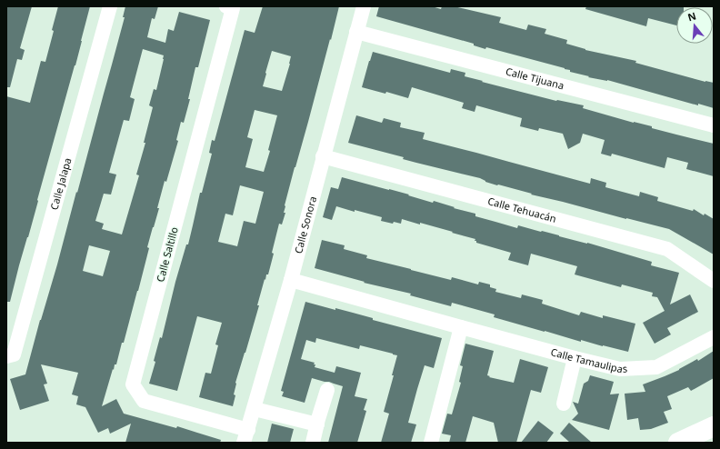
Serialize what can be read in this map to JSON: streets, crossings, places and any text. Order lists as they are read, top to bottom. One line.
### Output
{"streets":{"street":["Calle Tijuana","Calle Jalapa","Calle Tehuacán","Calle Sonora","Calle Saltillo","Calle Tamaulipas"]},"crossings":[["Calle Tijuana","Calle Sonora"],["Calle Tehuacán","Calle Sonora"],["Calle Sonora","Calle Saltillo"],["Calle Sonora","Calle Tamaulipas"]],"north":"top"}
